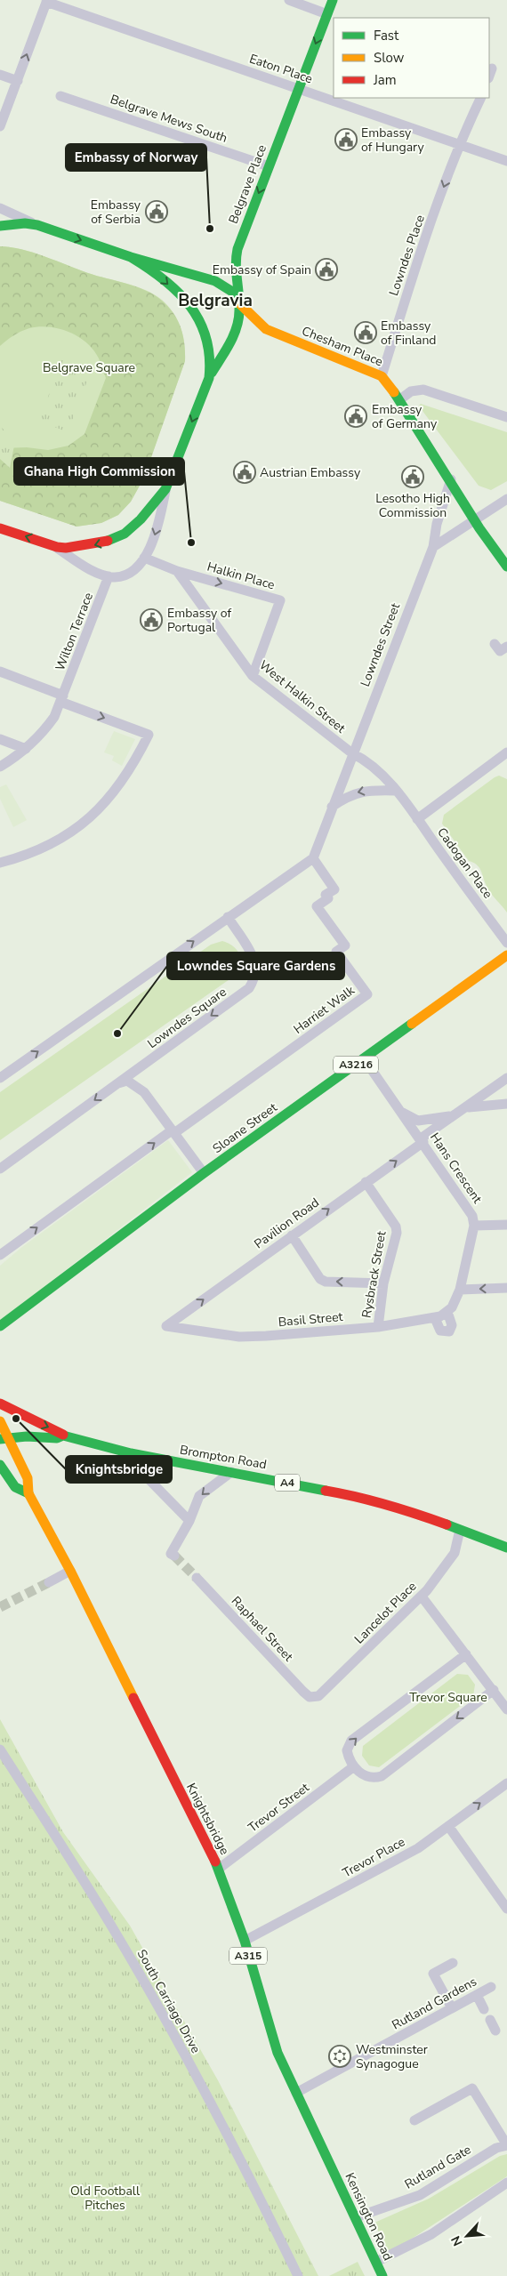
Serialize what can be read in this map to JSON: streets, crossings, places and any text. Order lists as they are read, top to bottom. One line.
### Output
{"streets":{"main road":["Belgrave Place","Chesham Place","A3216","Sloane Street","Brompton Road","A4","Knightsbridge","A315","Kensington Road"],"street":["Eaton Place","Belgrave Mews South","Lowndes Place","Halkin Place","Wilton Terrace","Lowndes Street","West Halkin Street","Cadogan Place","Harriet Walk","Lowndes Square","Hans Crescent","Pavilion Road","Rysbrack Street","Basil Street","Lancelot Place","Raphael Street","Trevor Street","Trevor Place","South Carriage Drive","Rutland Gardens","Rutland Gate"]},"crossings":[["Eaton Place","Belgrave Place"],["Eaton Place","Lowndes Place"],["Belgrave Mews South","Belgrave Place"],["Belgrave Place","Chesham Place"],["Lowndes Place","Chesham Place"],["Halkin Place","West Halkin Street"],["Lowndes Street","West Halkin Street"],["Lowndes Street","Harriet Walk"],["Sloane Street","Hans Crescent"],["Hans Crescent","Pavilion Road"],["Pavilion Road","Rysbrack Street"],["Pavilion Road","Basil Street"],["Rysbrack Street","Basil Street"],["Brompton Road","A4"],["Brompton Road","Lancelot Place"],["Brompton Road","Knightsbridge"],["Lancelot Place","Raphael Street"],["Trevor Street","Knightsbridge"],["Knightsbridge","Trevor Place"],["Knightsbridge","Rutland Gardens"],["Knightsbridge","Kensington Road"],["Rutland Gate","Kensington Road"]],"one_way":["Belgrave Place","Lowndes Place","Pavilion Road"],"districts":["Belgravia"],"parks":["Belgrave Square","Trevor Square","Old Football Pitches"],"places":{"public building":["Embassy of Hungary","Embassy of Serbia","Embassy of Spain","Embassy of Finland","Embassy of Germany","Austrian Embassy","Lesotho High Commission","Embassy of Portugal"],"other":["Embassy of Norway","Ghana High Commission","Lowndes Square Gardens","Knightsbridge"],"synagogue":["Westminster Synagogue"]},"legend":["Fast","Slow","Jam"],"north":"bottom left"}
